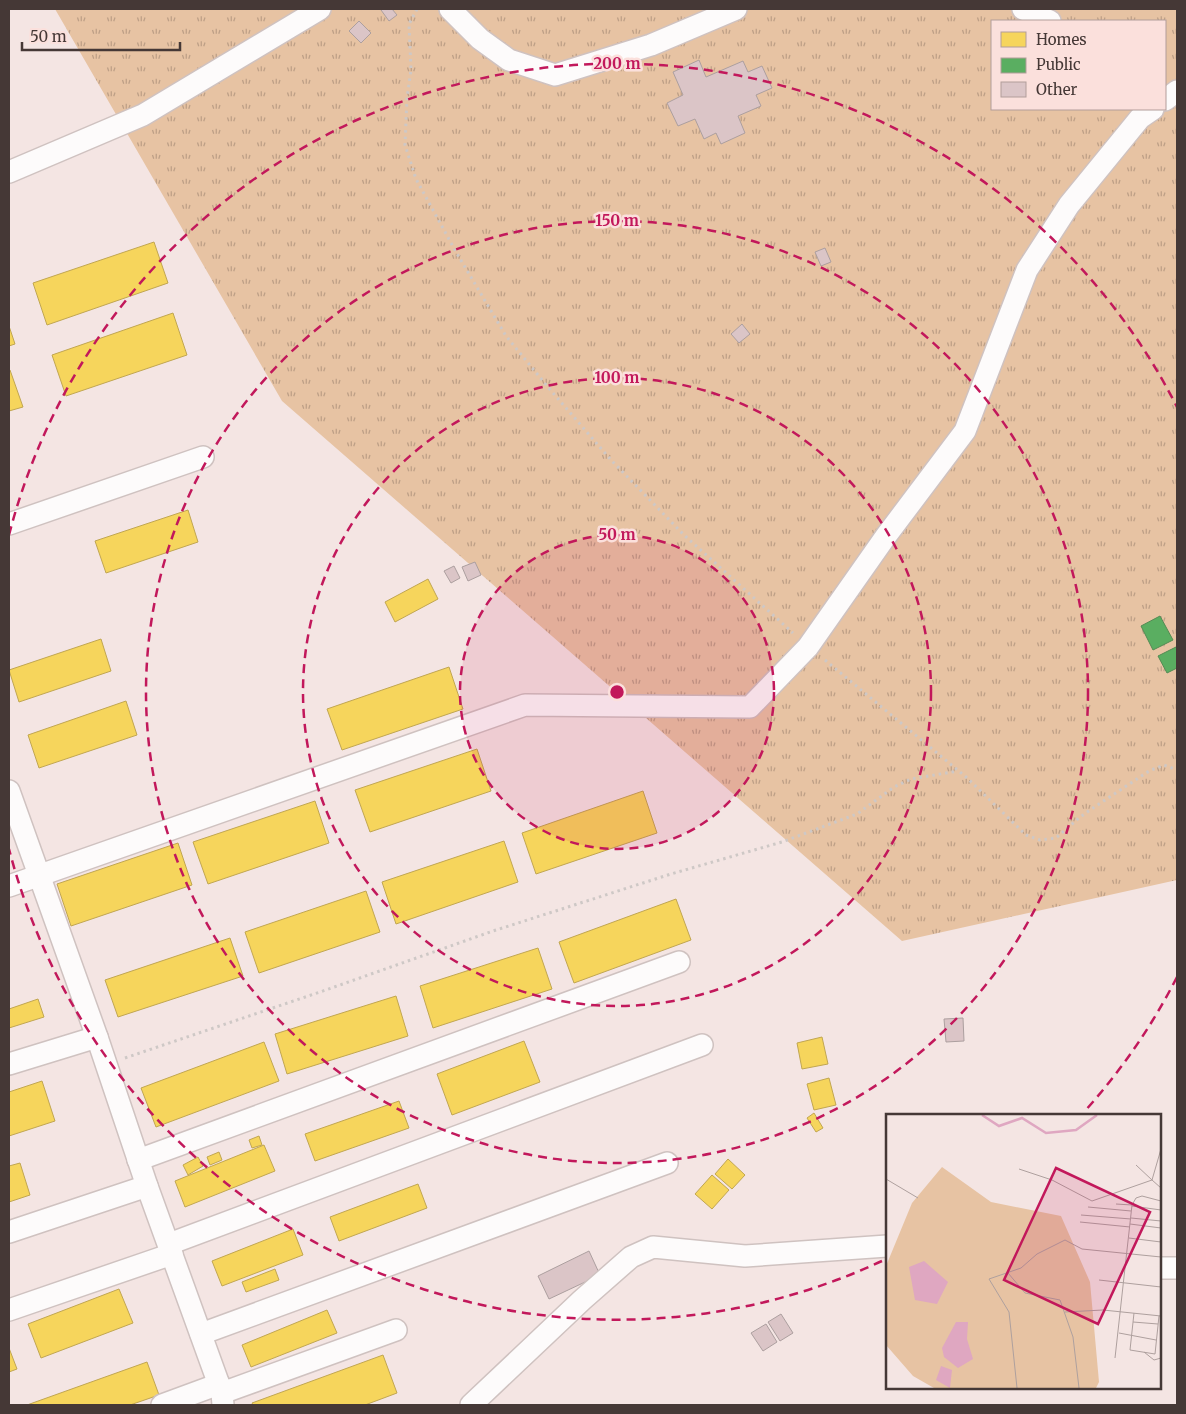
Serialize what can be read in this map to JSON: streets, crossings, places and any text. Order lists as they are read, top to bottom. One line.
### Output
{"legend":["Homes","Public","Other"],"scale_bar":"50 m","rings":["200 m","150 m","100 m","50 m"]}
